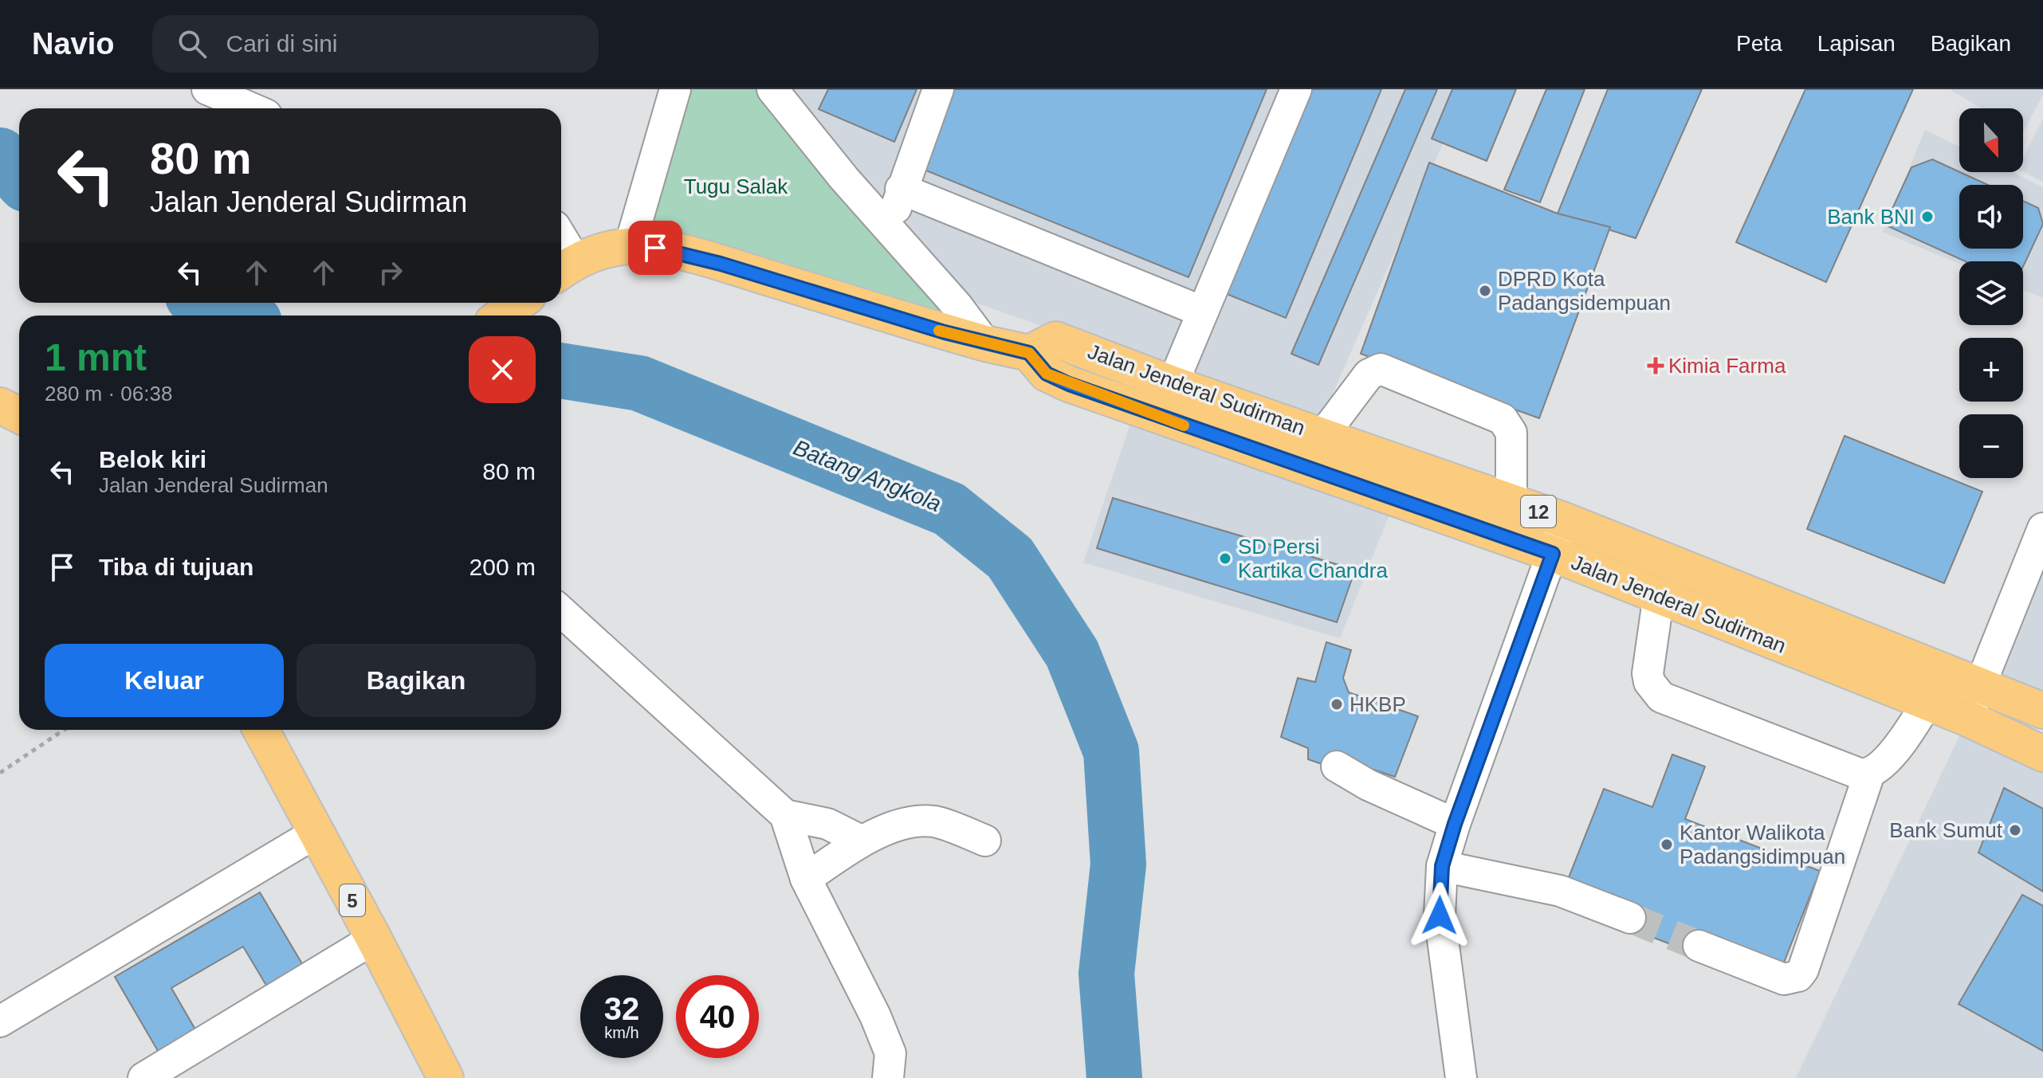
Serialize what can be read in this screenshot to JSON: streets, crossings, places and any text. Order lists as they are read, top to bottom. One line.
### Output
{"streets":{"highway":["Jalan Jenderal Sudirman","12","5"]},"water":["Batang Angkola"],"parks":["Tugu Salak"],"places":{"other":["Bank BNI","DPRD Kota Padangsidempuan","SD Persi Kartika Chandra","HKBP","Bank Sumut","Kantor Walikota Padangsidimpuan"],"health":["Kimia Farma"]},"north":"bottom","page":{"header":"Navio","search":"Cari di sini","nav":["Peta","Lapisan","Bagikan"],"map_buttons":["+","−"],"turn":["80 m","Jalan Jenderal Sudirman"],"heading":["1 mnt","280 m · 06:38"],"list":[{"name":"Belok kiri","note":"Jalan Jenderal Sudirman","value":"80 m"},{"name":"Tiba di tujuan","value":"200 m"}],"buttons":["Keluar","Bagikan"],"speed":"32 km/h","limit":"40"}}
